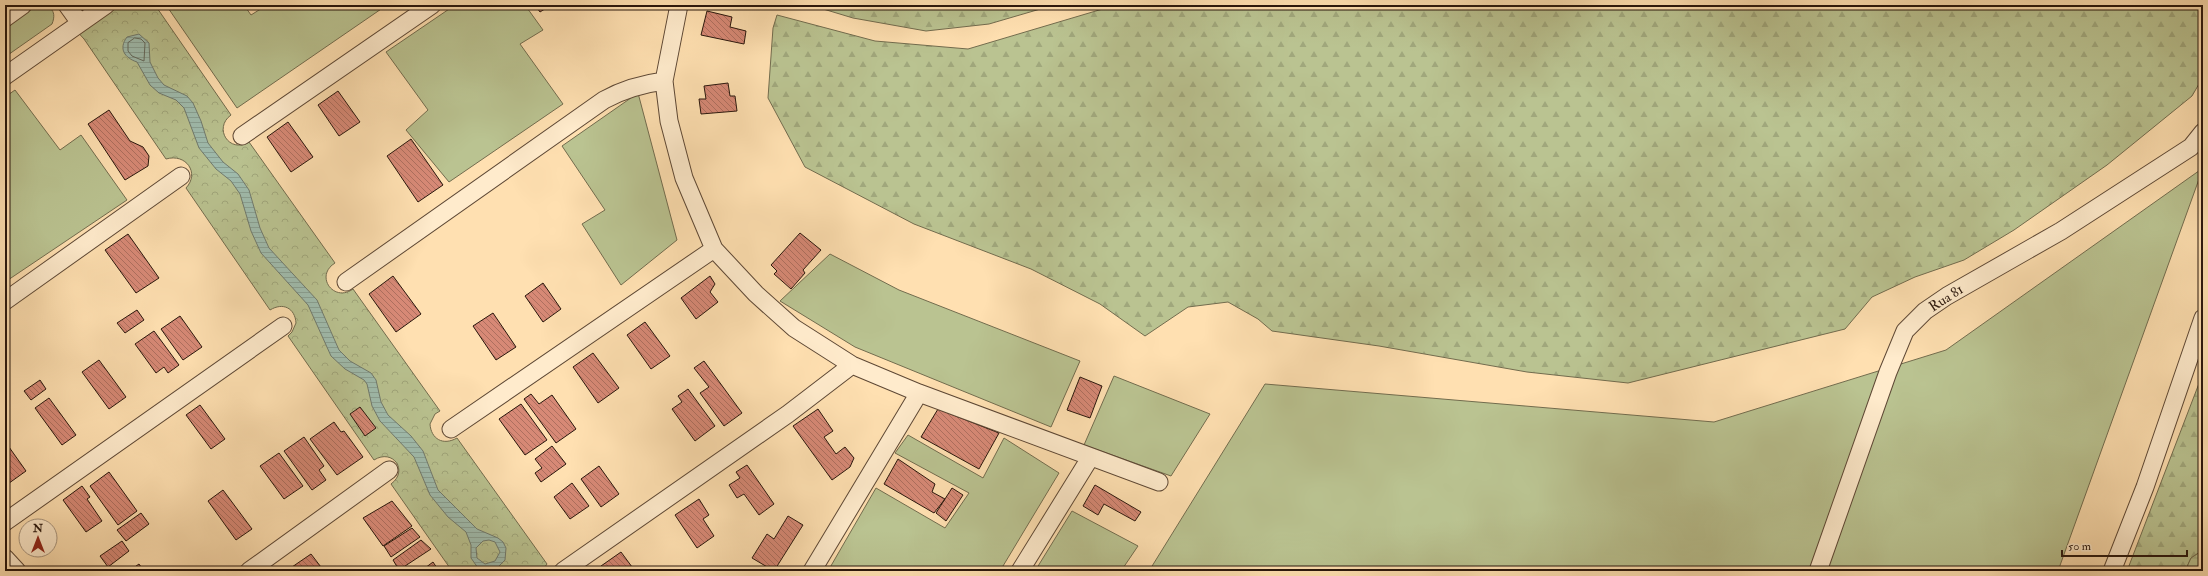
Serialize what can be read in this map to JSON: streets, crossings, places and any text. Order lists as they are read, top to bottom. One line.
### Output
{"streets":{"street":["Rua 81"]},"scale_bar":"50 m","north":"top"}
